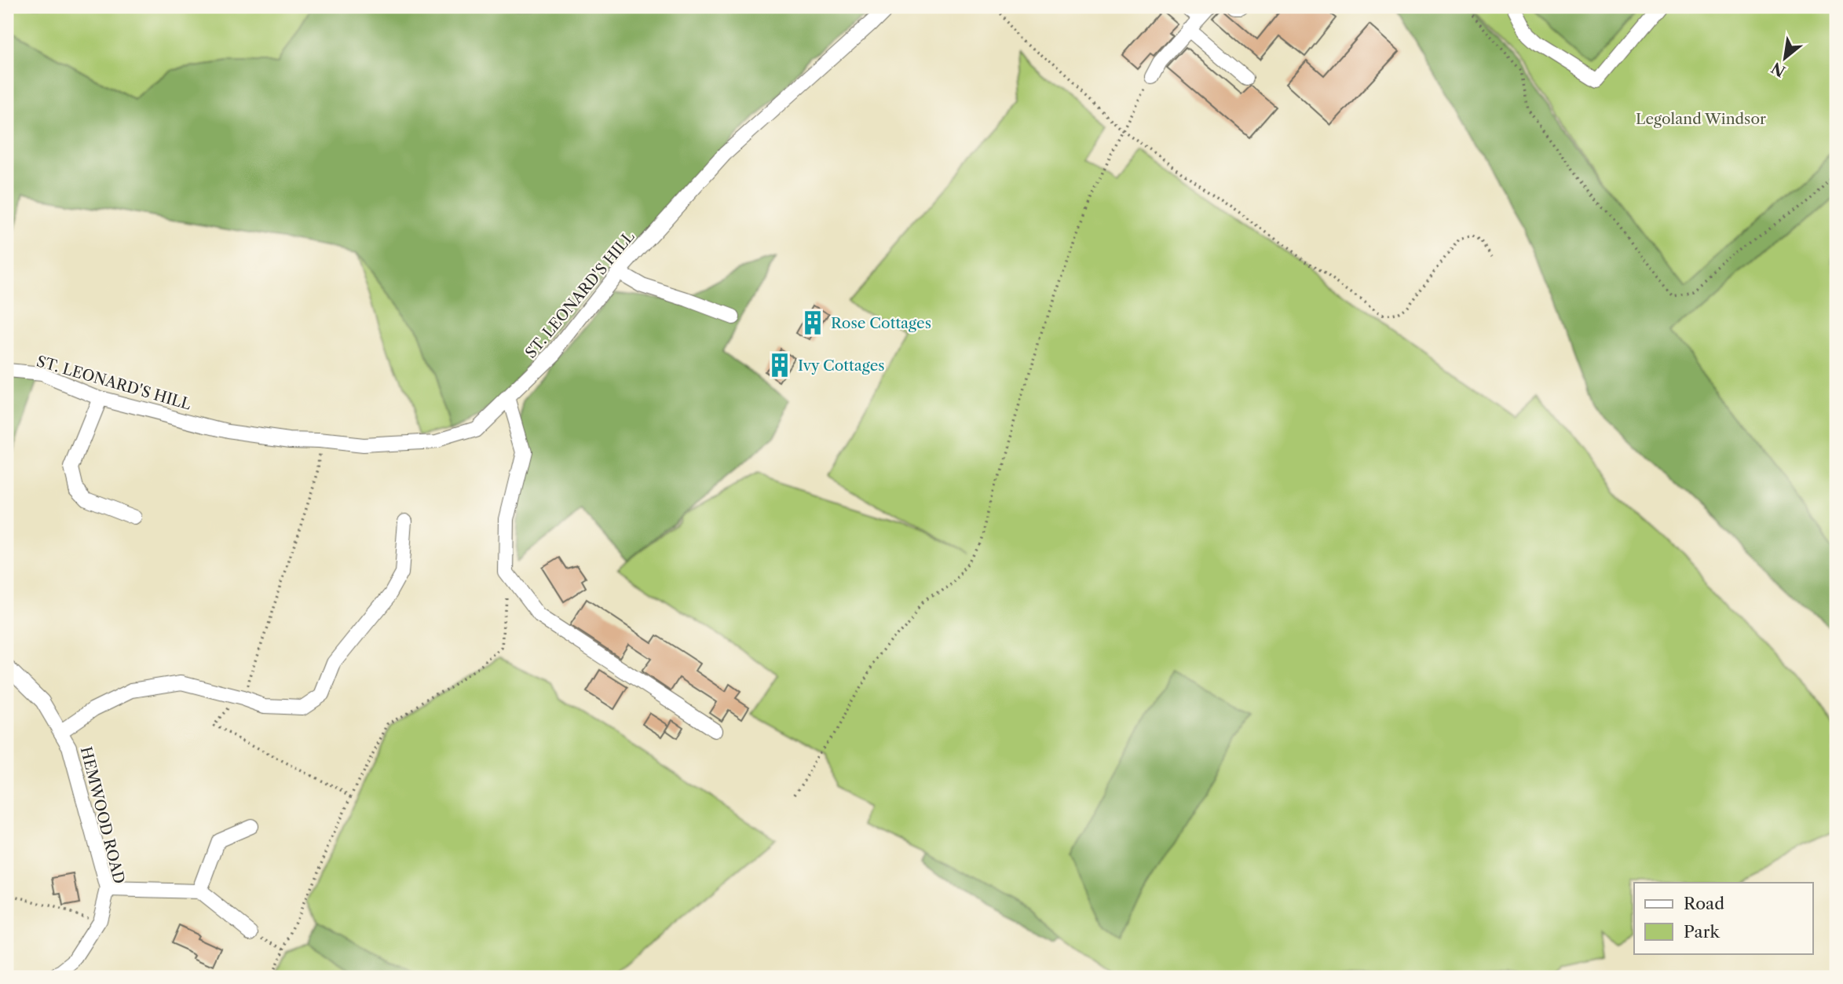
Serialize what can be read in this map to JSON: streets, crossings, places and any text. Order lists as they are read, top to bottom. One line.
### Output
{"streets":{"street":["ST. LEONARD'S HILL","HEMWOOD ROAD"]},"parks":["Legoland Windsor"],"places":{"building":["Rose Cottages","Ivy Cottages"]},"legend":["Road","Park"],"north":"bottom left"}
